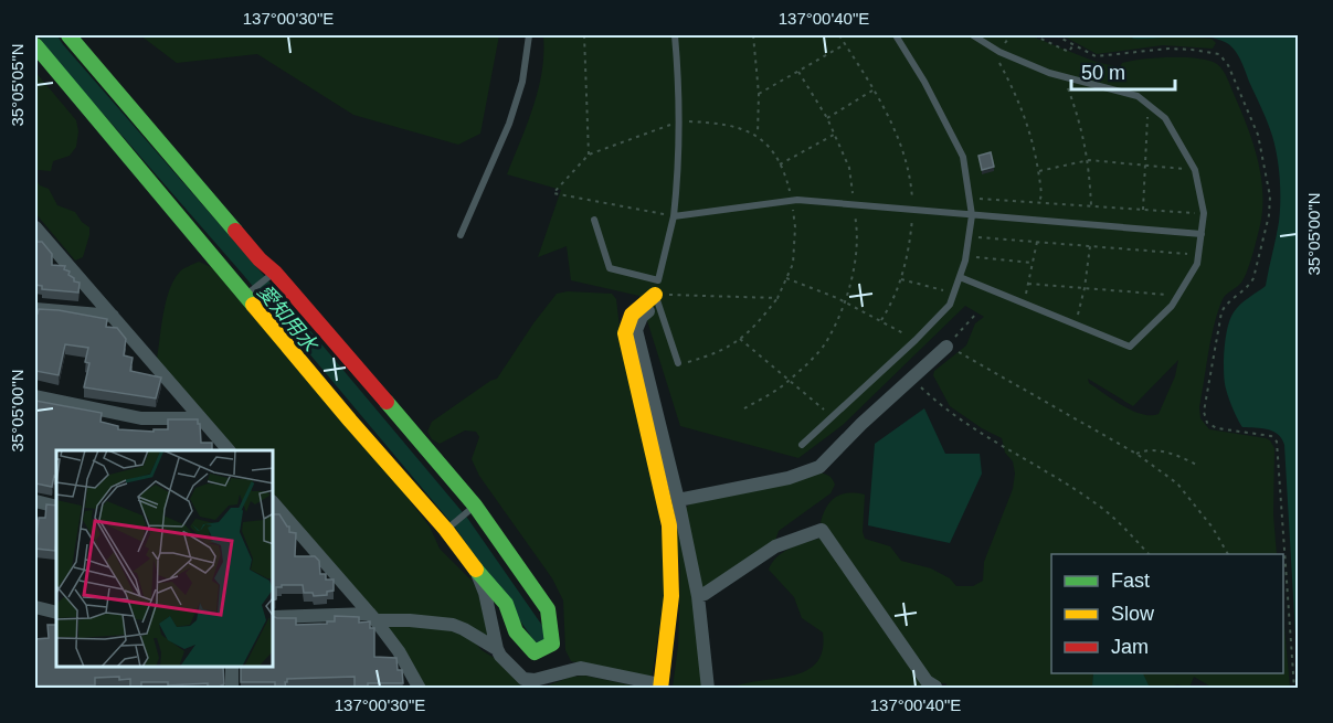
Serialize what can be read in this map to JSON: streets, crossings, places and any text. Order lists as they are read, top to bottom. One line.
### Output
{"water":["愛知用水"],"legend":["Fast","Slow","Jam"],"scale_bar":"50 m","coordinates":["137°00'30\"E","137°00'40\"E","35°05'05\"N","35°05'00\"N"]}
